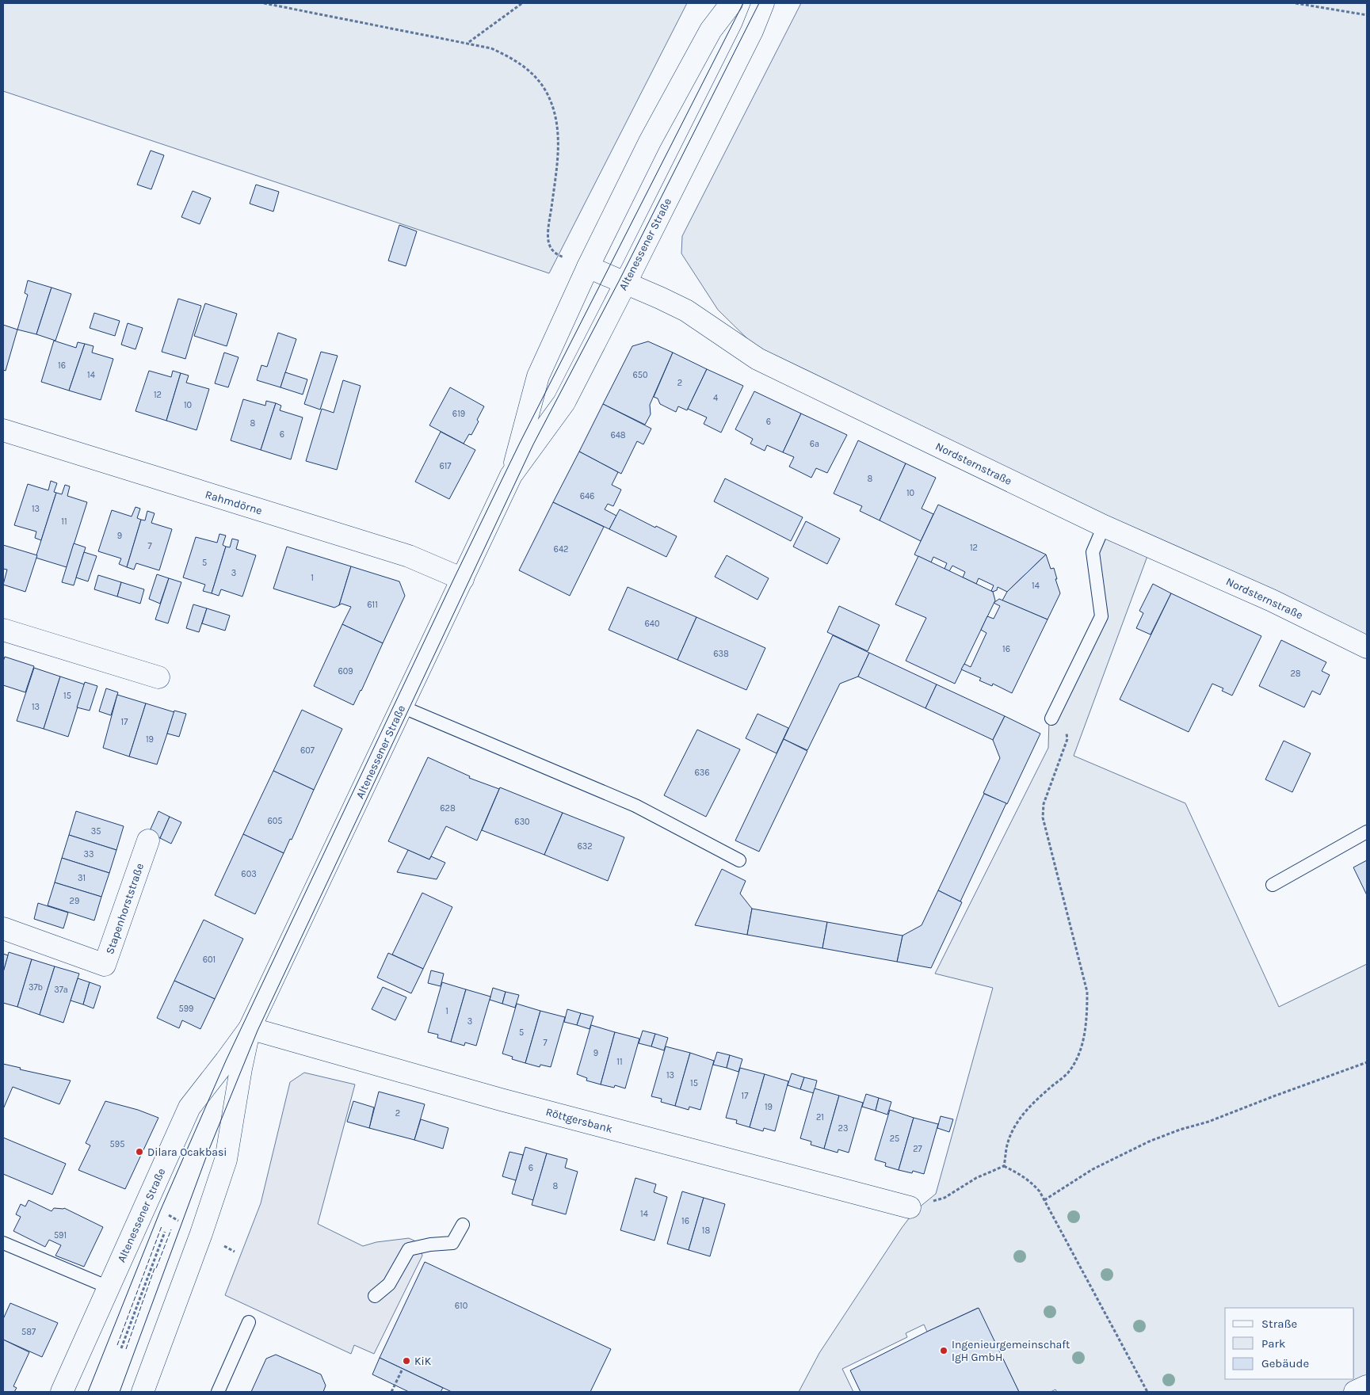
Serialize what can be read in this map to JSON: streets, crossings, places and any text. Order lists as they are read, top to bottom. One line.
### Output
{"streets":{"main road":["Altenessener Straße","Nordsternstraße","Rahmdörne","Stapenhorststraße","Röttgersbank"]},"crossings":[["Altenessener Straße","Nordsternstraße"],["Altenessener Straße","Rahmdörne"],["Altenessener Straße","Röttgersbank"]],"places":["Dilara Ocakbasi","Ingenieurgemeinschaft IgH GmbH","KiK"],"house_numbers":["16","14","650","2","12","4","10","619","6","8","6","648","6a","617","8","10","646","13","11","9","7","12","642","5","3","1","14","611","640","16","638","609","28","15","13","17","19","607","636","628","605","630","35","632","33","603","31","29","601","37b","37a","599","1","3","5","7","9","11","13","15","17","19","2","21","23","25","595","27","6","8","14","16","18","591","610","587"],"legend":["Straße","Park","Gebäude"]}
